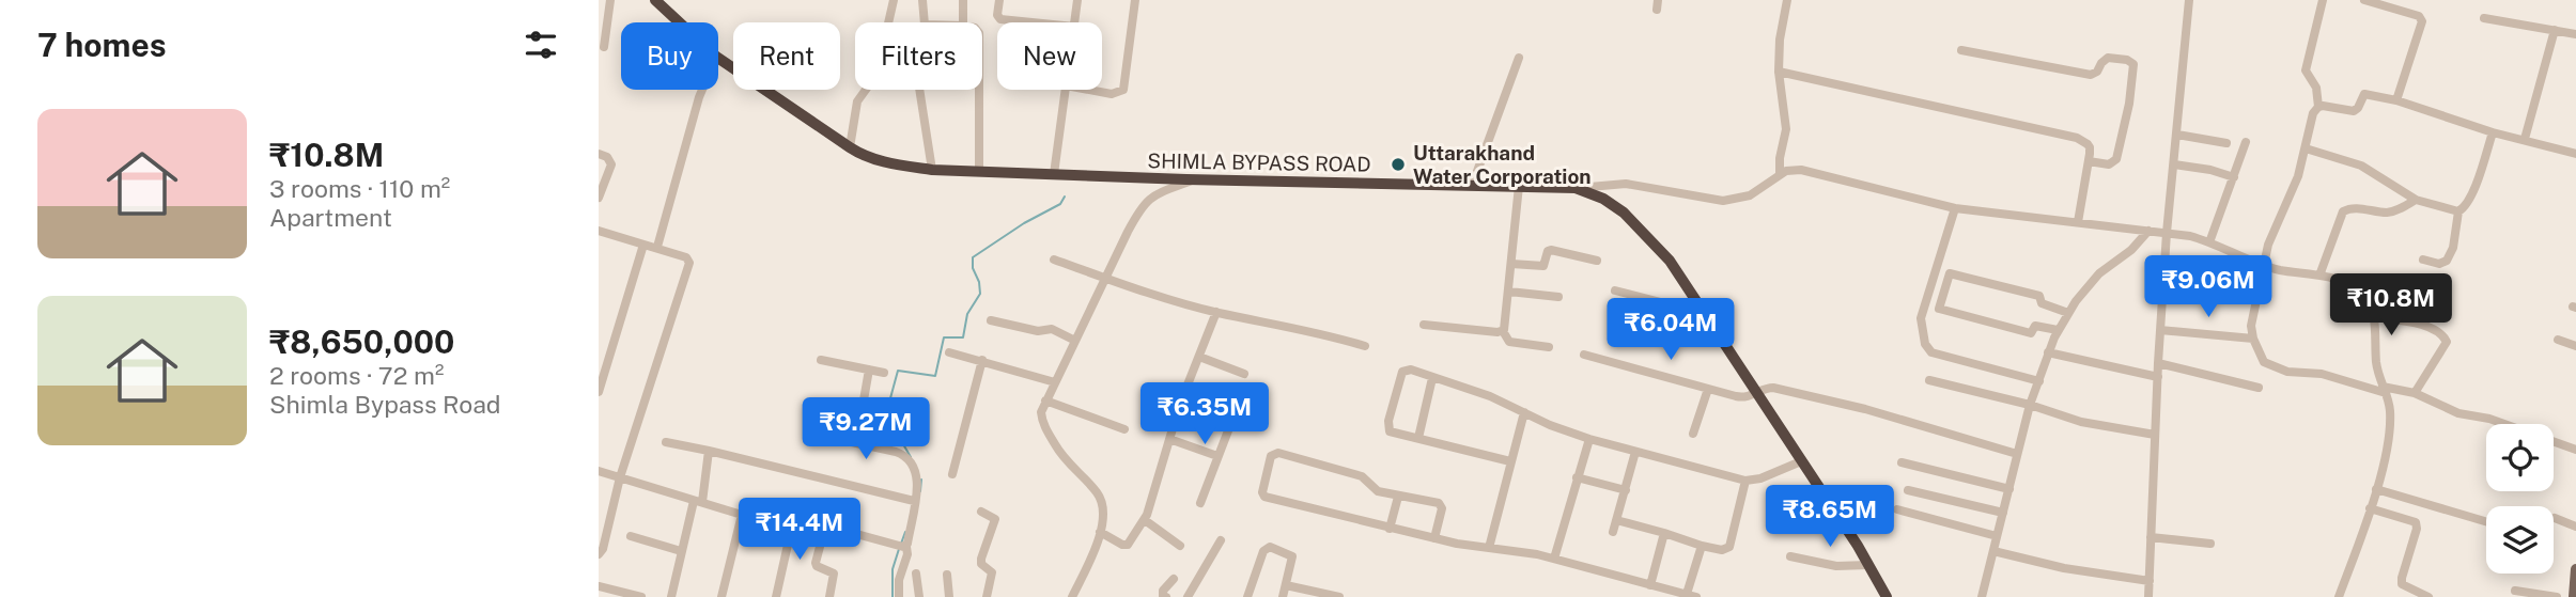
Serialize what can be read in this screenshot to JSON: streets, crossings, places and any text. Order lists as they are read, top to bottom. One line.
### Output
{"streets":{"highway":["SHIMLA BYPASS ROAD"]},"places":["Uttarakhand Water Corporation"],"page":{"heading":"7 homes","chip":["Buy","Rent","Filters","New"],"list":[{"name":"₹10.8M","note":"3 rooms · 110 m² · Apartment"},{"name":"₹8,650,000","note":"2 rooms · 72 m² · Shimla Bypass Road"}],"price":["₹9.06M","₹10.8M","₹6.04M","₹6.35M","₹9.27M","₹8.65M","₹14.4M"]}}
